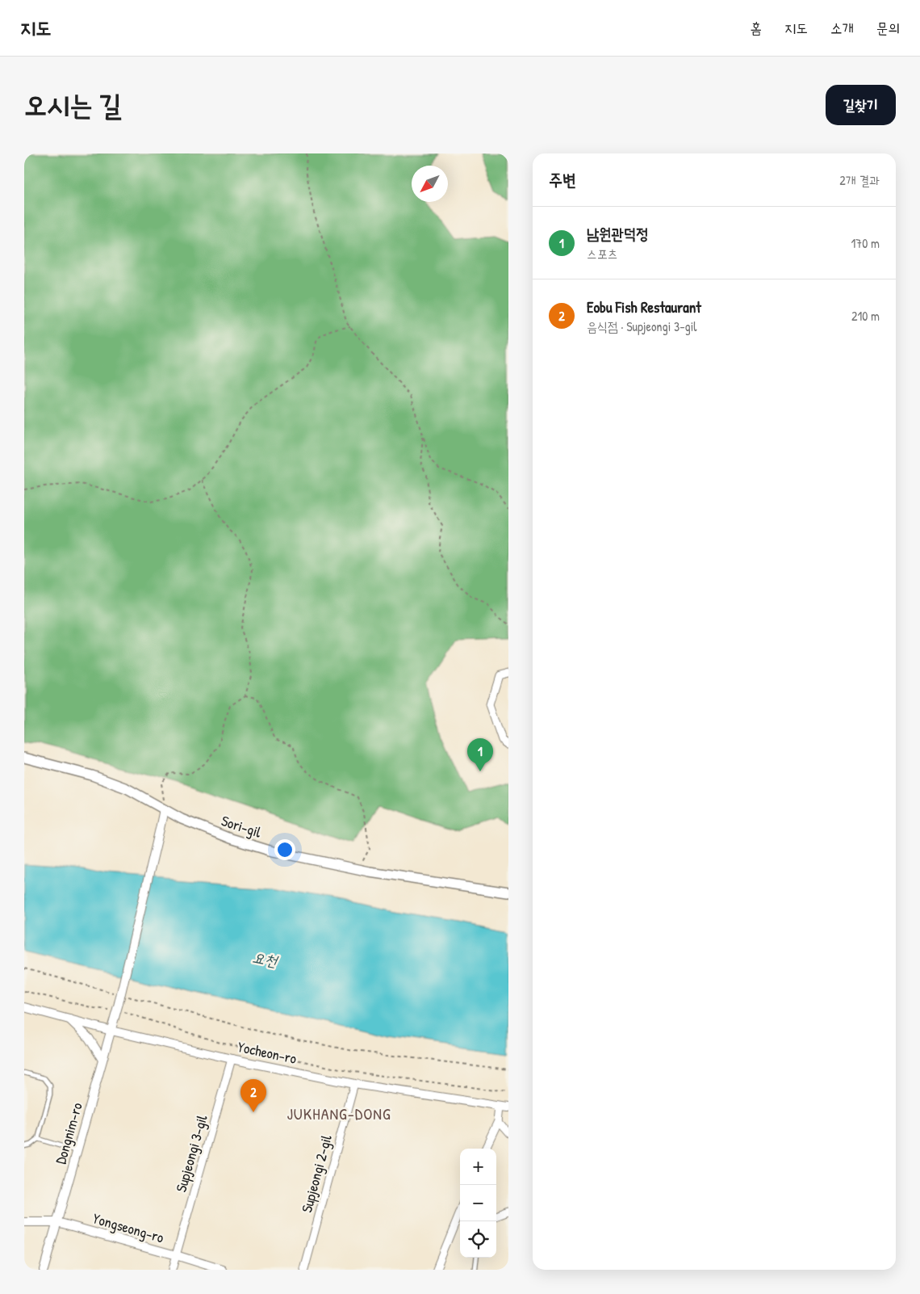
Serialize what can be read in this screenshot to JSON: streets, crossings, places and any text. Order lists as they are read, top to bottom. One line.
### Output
{"streets":{"main road":["Sori-gil"],"street":["Yocheon-ro","Dongnim-ro","Supjeongi 3-gil","Supjeongi 2-gil","Yongseong-ro"]},"crossings":[["Sori-gil","Dongnim-ro"],["Yocheon-ro","Dongnim-ro"],["Yocheon-ro","Supjeongi 3-gil"],["Yocheon-ro","Supjeongi 2-gil"],["Dongnim-ro","Yongseong-ro"],["Supjeongi 3-gil","Yongseong-ro"]],"districts":["JUKHANG-DONG"],"water":["요천"],"north":"bottom left","page":{"header":"지도","nav":["홈","지도","소개","문의"],"buttons":"길찾기","title":"오시는 길","heading":["주변","2개 결과"],"list":[{"mark":"1","name":"남원관덕정","note":"스포츠","value":"170 m"},{"mark":"2","name":"Eobu Fish Restaurant","note":"음식점 · Supjeongi 3-gil","value":"210 m"}],"pins":["1","2"],"map_buttons":["+","−"]}}
